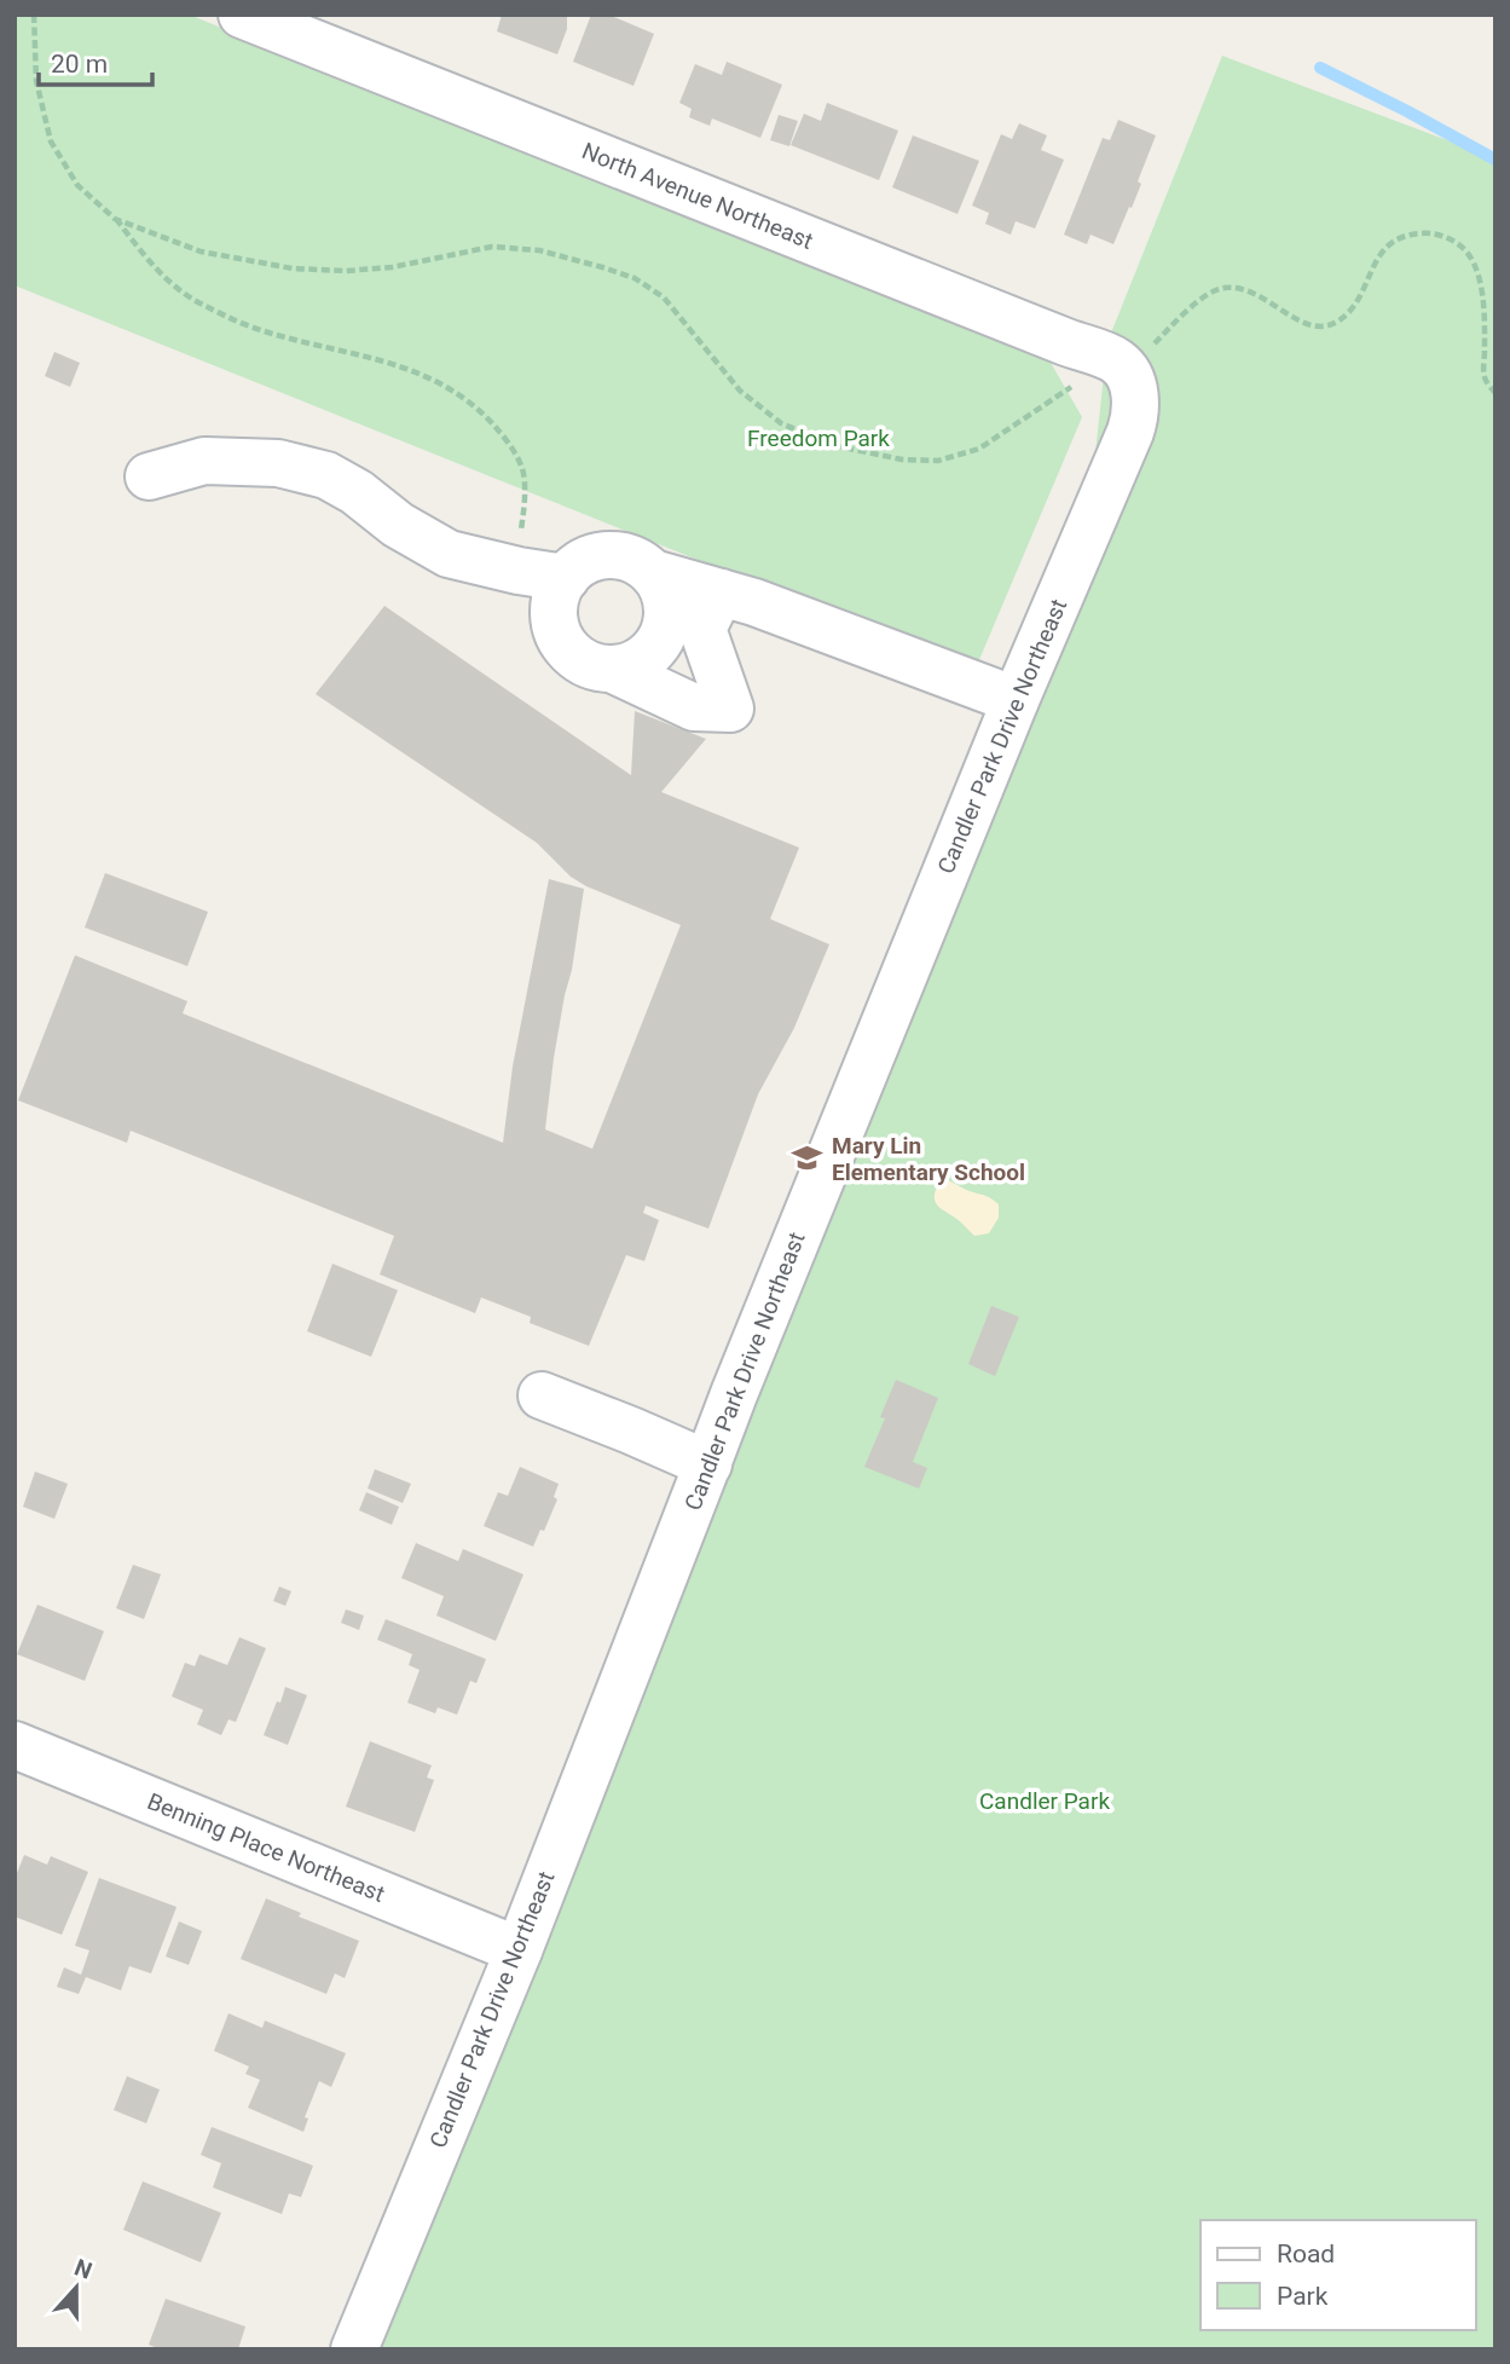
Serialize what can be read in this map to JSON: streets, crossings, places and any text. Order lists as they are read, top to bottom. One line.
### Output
{"streets":{"street":["North Avenue Northeast","Candler Park Drive Northeast","Benning Place Northeast"]},"crossings":[["North Avenue Northeast","Candler Park Drive Northeast"],["Candler Park Drive Northeast","Benning Place Northeast"]],"parks":["Freedom Park","Candler Park"],"places":{"school or university":["Mary Lin Elementary School"]},"legend":["Road","Park"],"scale_bar":"20 m","north":"top"}
